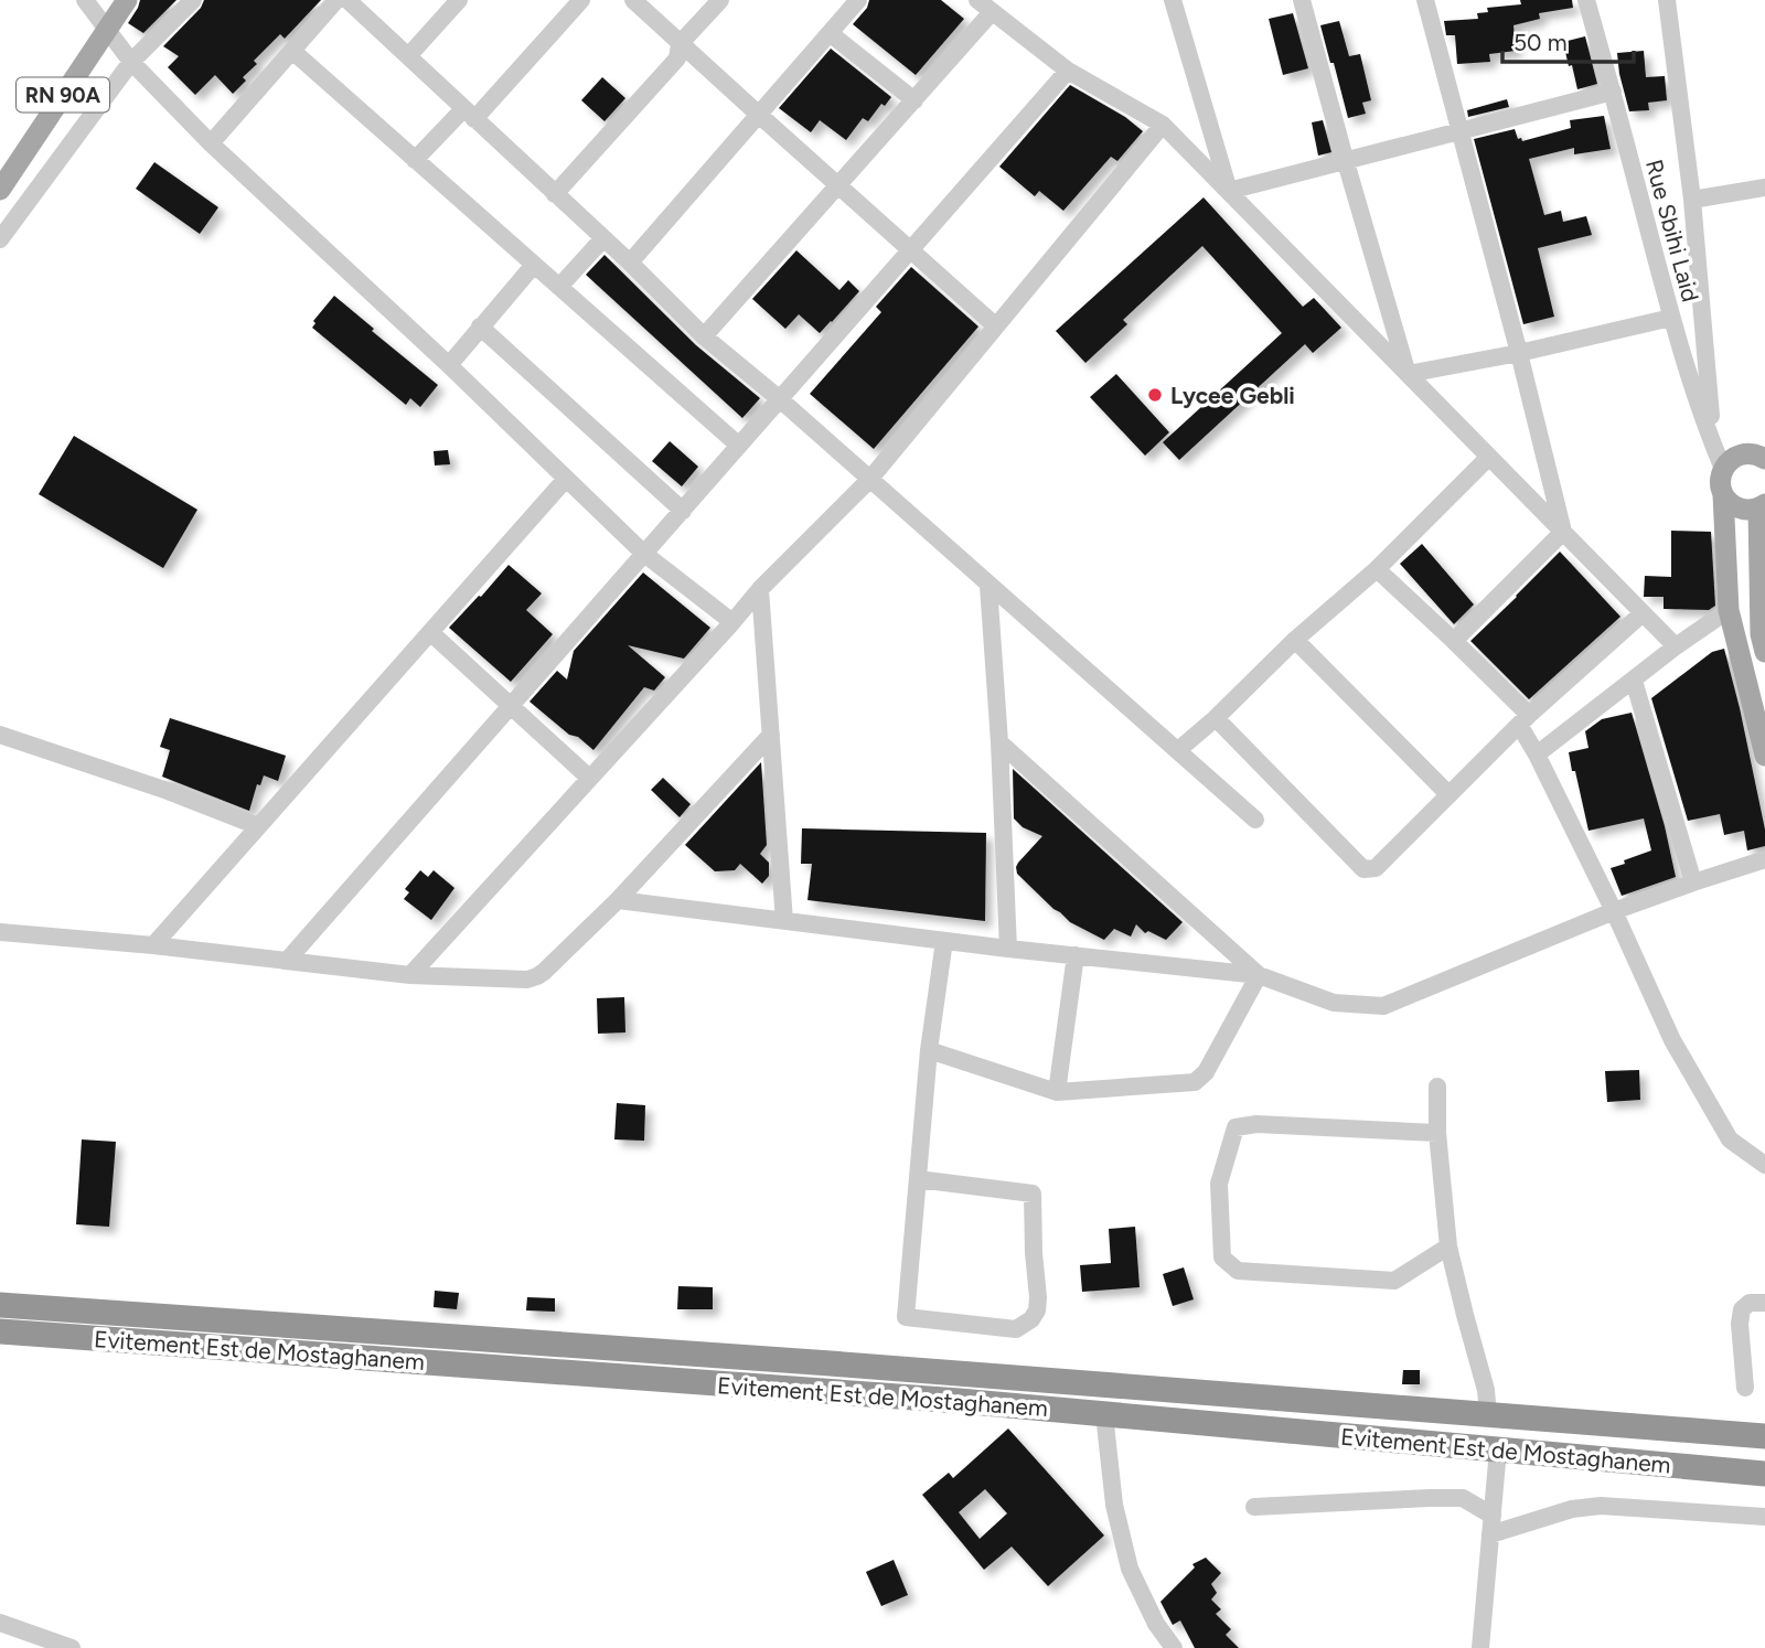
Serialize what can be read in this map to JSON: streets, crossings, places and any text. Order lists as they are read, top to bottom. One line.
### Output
{"streets":{"highway":["Evitement Est de Mostaghanem"],"main road":["RN 90A"],"street":["Rue Sbihi Laid"]},"places":["Lycee Gebli"],"scale_bar":"50 m"}
